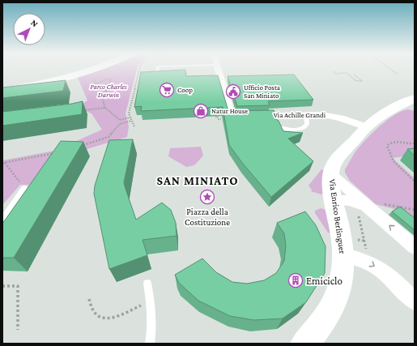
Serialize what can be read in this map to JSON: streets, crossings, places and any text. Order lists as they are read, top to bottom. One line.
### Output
{"streets":{"street":["Via Achille Grandi","Via Enrico Berlinguer"]},"crossings":[["Via Achille Grandi","Via Enrico Berlinguer"]],"districts":["SAN MINIATO"],"parks":["Parco Charles Darwin"],"places":{"supermarket":["Coop"],"public building":["Ufficio Posta San Miniato"],"shop":["Natur House"],"place":["Piazza della Costituzione"],"building":["Emiciclo"]},"north":"top right"}
